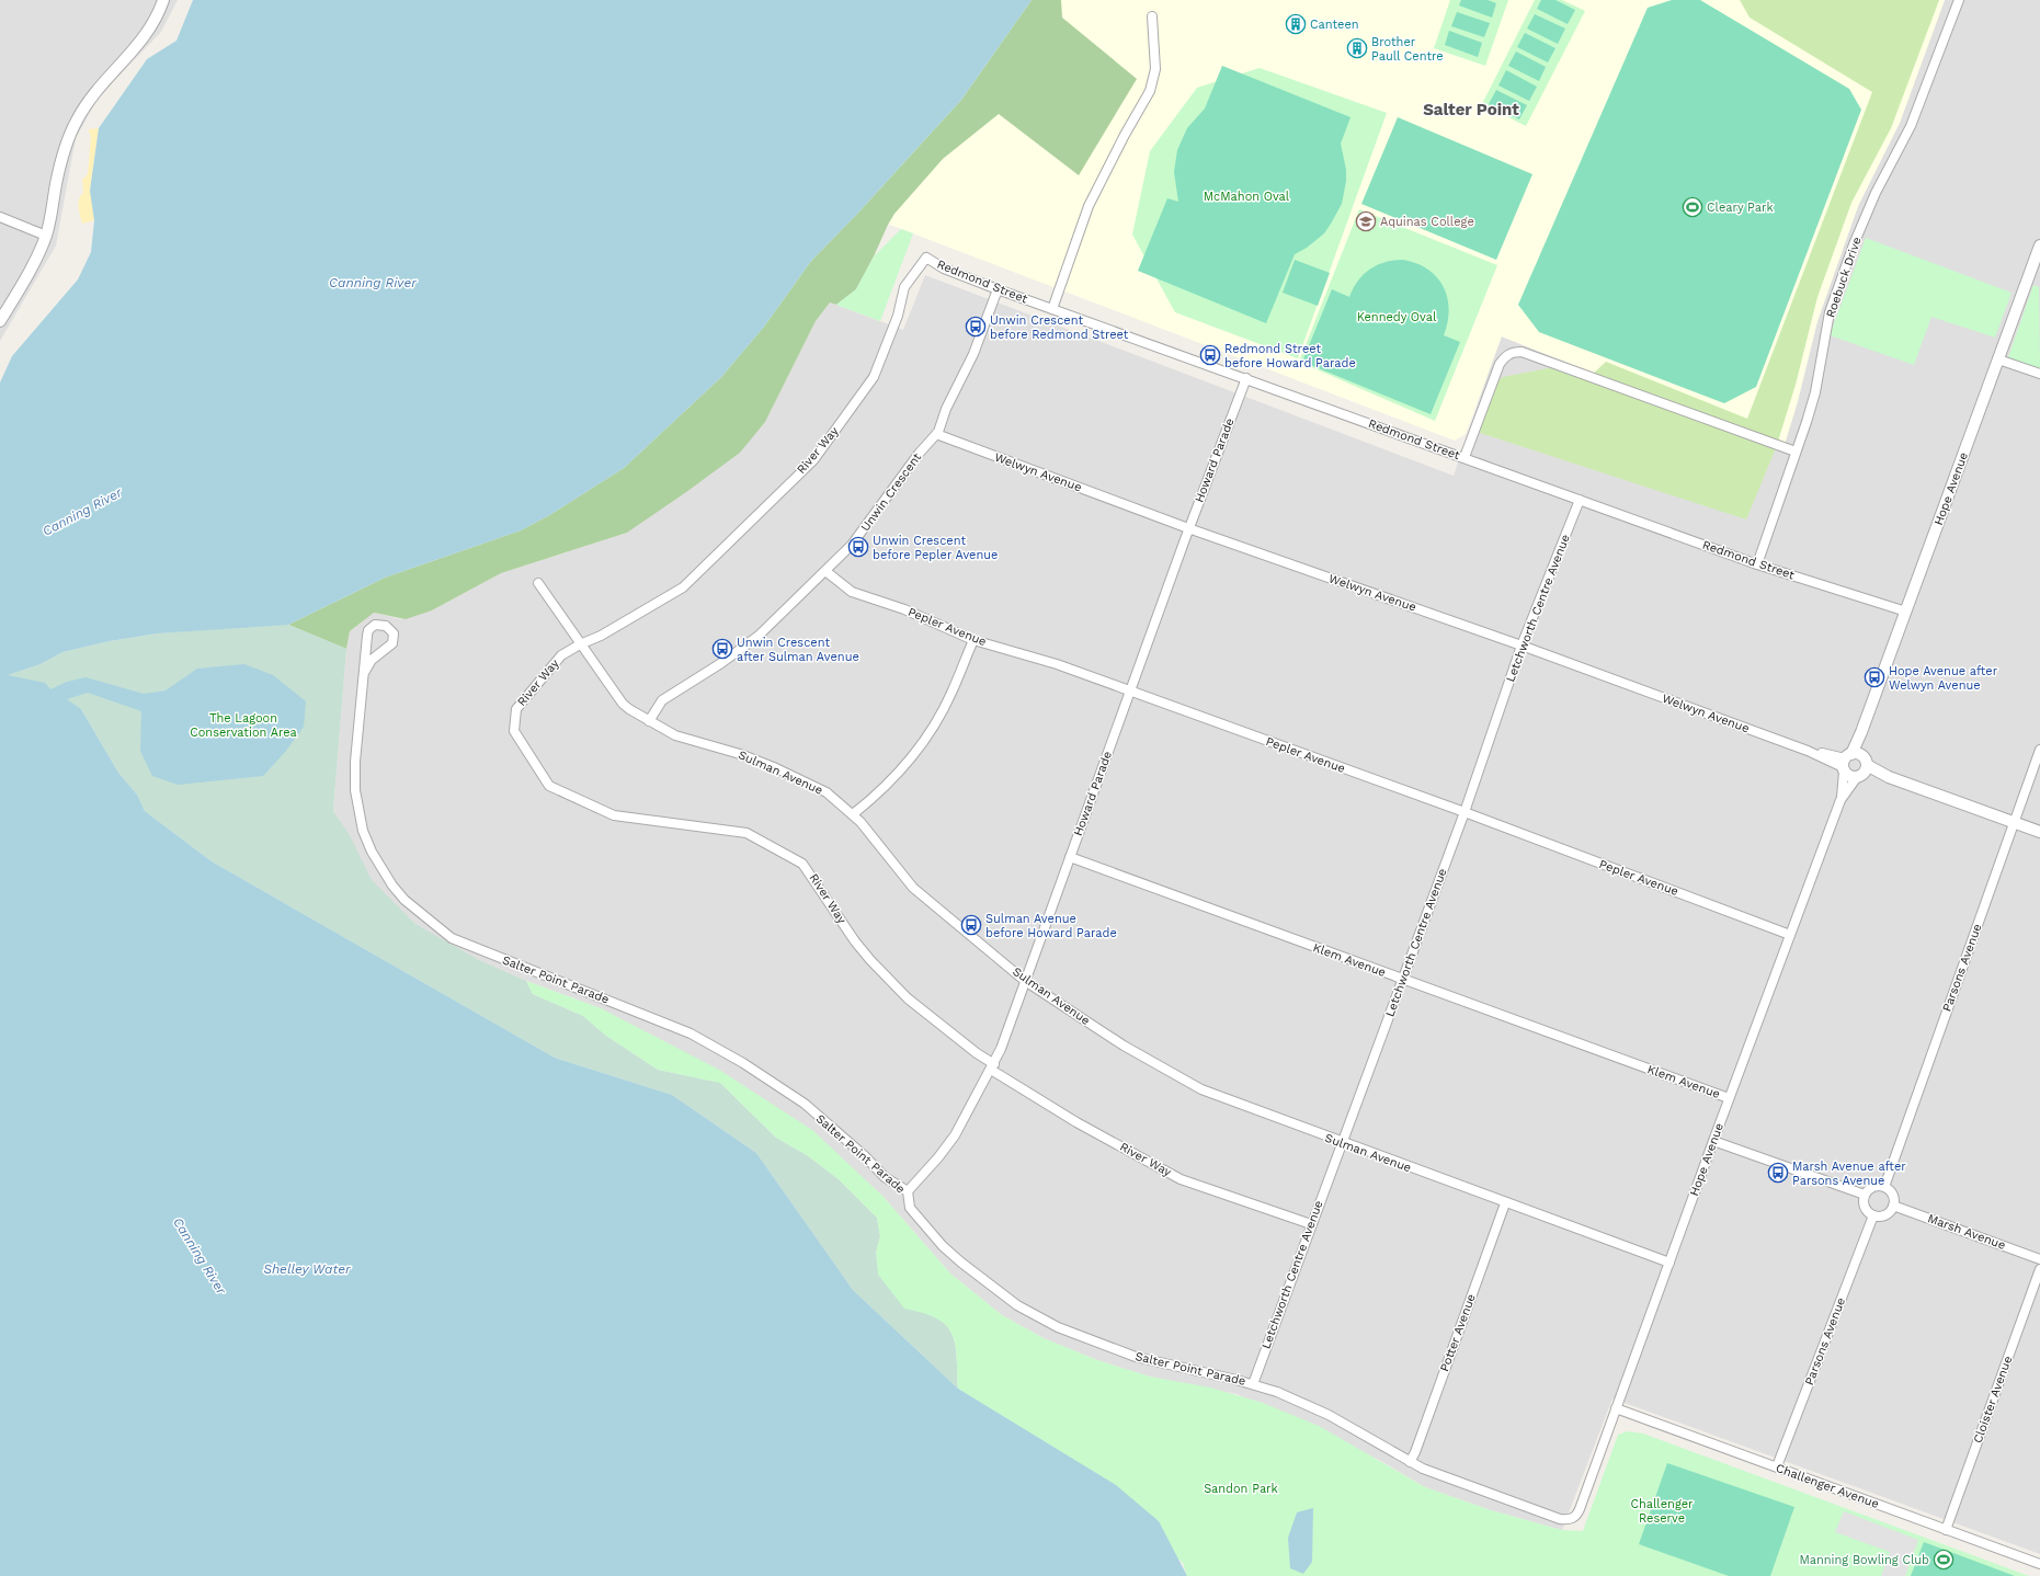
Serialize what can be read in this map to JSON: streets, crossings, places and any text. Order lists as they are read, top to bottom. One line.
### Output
{"streets":{"street":["Roebuck Drive","Redmond Street","River Way","Howard Parade","Welwyn Avenue","Hope Avenue","Unwin Crescent","Letchworth Centre Avenue","Pepler Avenue","Sulman Avenue","Klem Avenue","Parsons Avenue","Salter Point Parade","Marsh Avenue","Potter Avenue","Cloister Avenue","Challenger Avenue"]},"crossings":[["Roebuck Drive","Redmond Street"],["Redmond Street","River Way"],["Redmond Street","Howard Parade"],["Redmond Street","Hope Avenue"],["Redmond Street","Unwin Crescent"],["Redmond Street","Letchworth Centre Avenue"],["River Way","Howard Parade"],["River Way","Letchworth Centre Avenue"],["River Way","Sulman Avenue"],["Howard Parade","Welwyn Avenue"],["Howard Parade","Pepler Avenue"],["Howard Parade","Sulman Avenue"],["Howard Parade","Klem Avenue"],["Howard Parade","Salter Point Parade"],["Welwyn Avenue","Hope Avenue"],["Welwyn Avenue","Unwin Crescent"],["Welwyn Avenue","Letchworth Centre Avenue"],["Welwyn Avenue","Parsons Avenue"],["Hope Avenue","Pepler Avenue"],["Hope Avenue","Sulman Avenue"],["Hope Avenue","Klem Avenue"],["Hope Avenue","Salter Point Parade"],["Hope Avenue","Challenger Avenue"],["Unwin Crescent","Pepler Avenue"],["Unwin Crescent","Sulman Avenue"],["Letchworth Centre Avenue","Pepler Avenue"],["Letchworth Centre Avenue","Sulman Avenue"],["Letchworth Centre Avenue","Klem Avenue"],["Letchworth Centre Avenue","Salter Point Parade"],["Sulman Avenue","Potter Avenue"],["Parsons Avenue","Marsh Avenue"],["Parsons Avenue","Challenger Avenue"],["Salter Point Parade","Potter Avenue"],["Cloister Avenue","Challenger Avenue"]],"districts":["Salter Point"],"water":["Canning River","Shelley Water"],"parks":["McMahon Oval","Kennedy Oval","The Lagoon Conservation Area","Sandon Park","Challenger Reserve"],"places":{"building":["Canteen","Brother Paull Centre"],"sports":["Cleary Park","Manning Bowling Club"],"school or university":["Aquinas College"],"bus stop":["Unwin Crescent before Redmond Street","Redmond Street before Howard Parade","Unwin Crescent before Pepler Avenue","Unwin Crescent after Sulman Avenue","Hope Avenue after Welwyn Avenue","Sulman Avenue before Howard Parade","Marsh Avenue after Parsons Avenue"]}}
